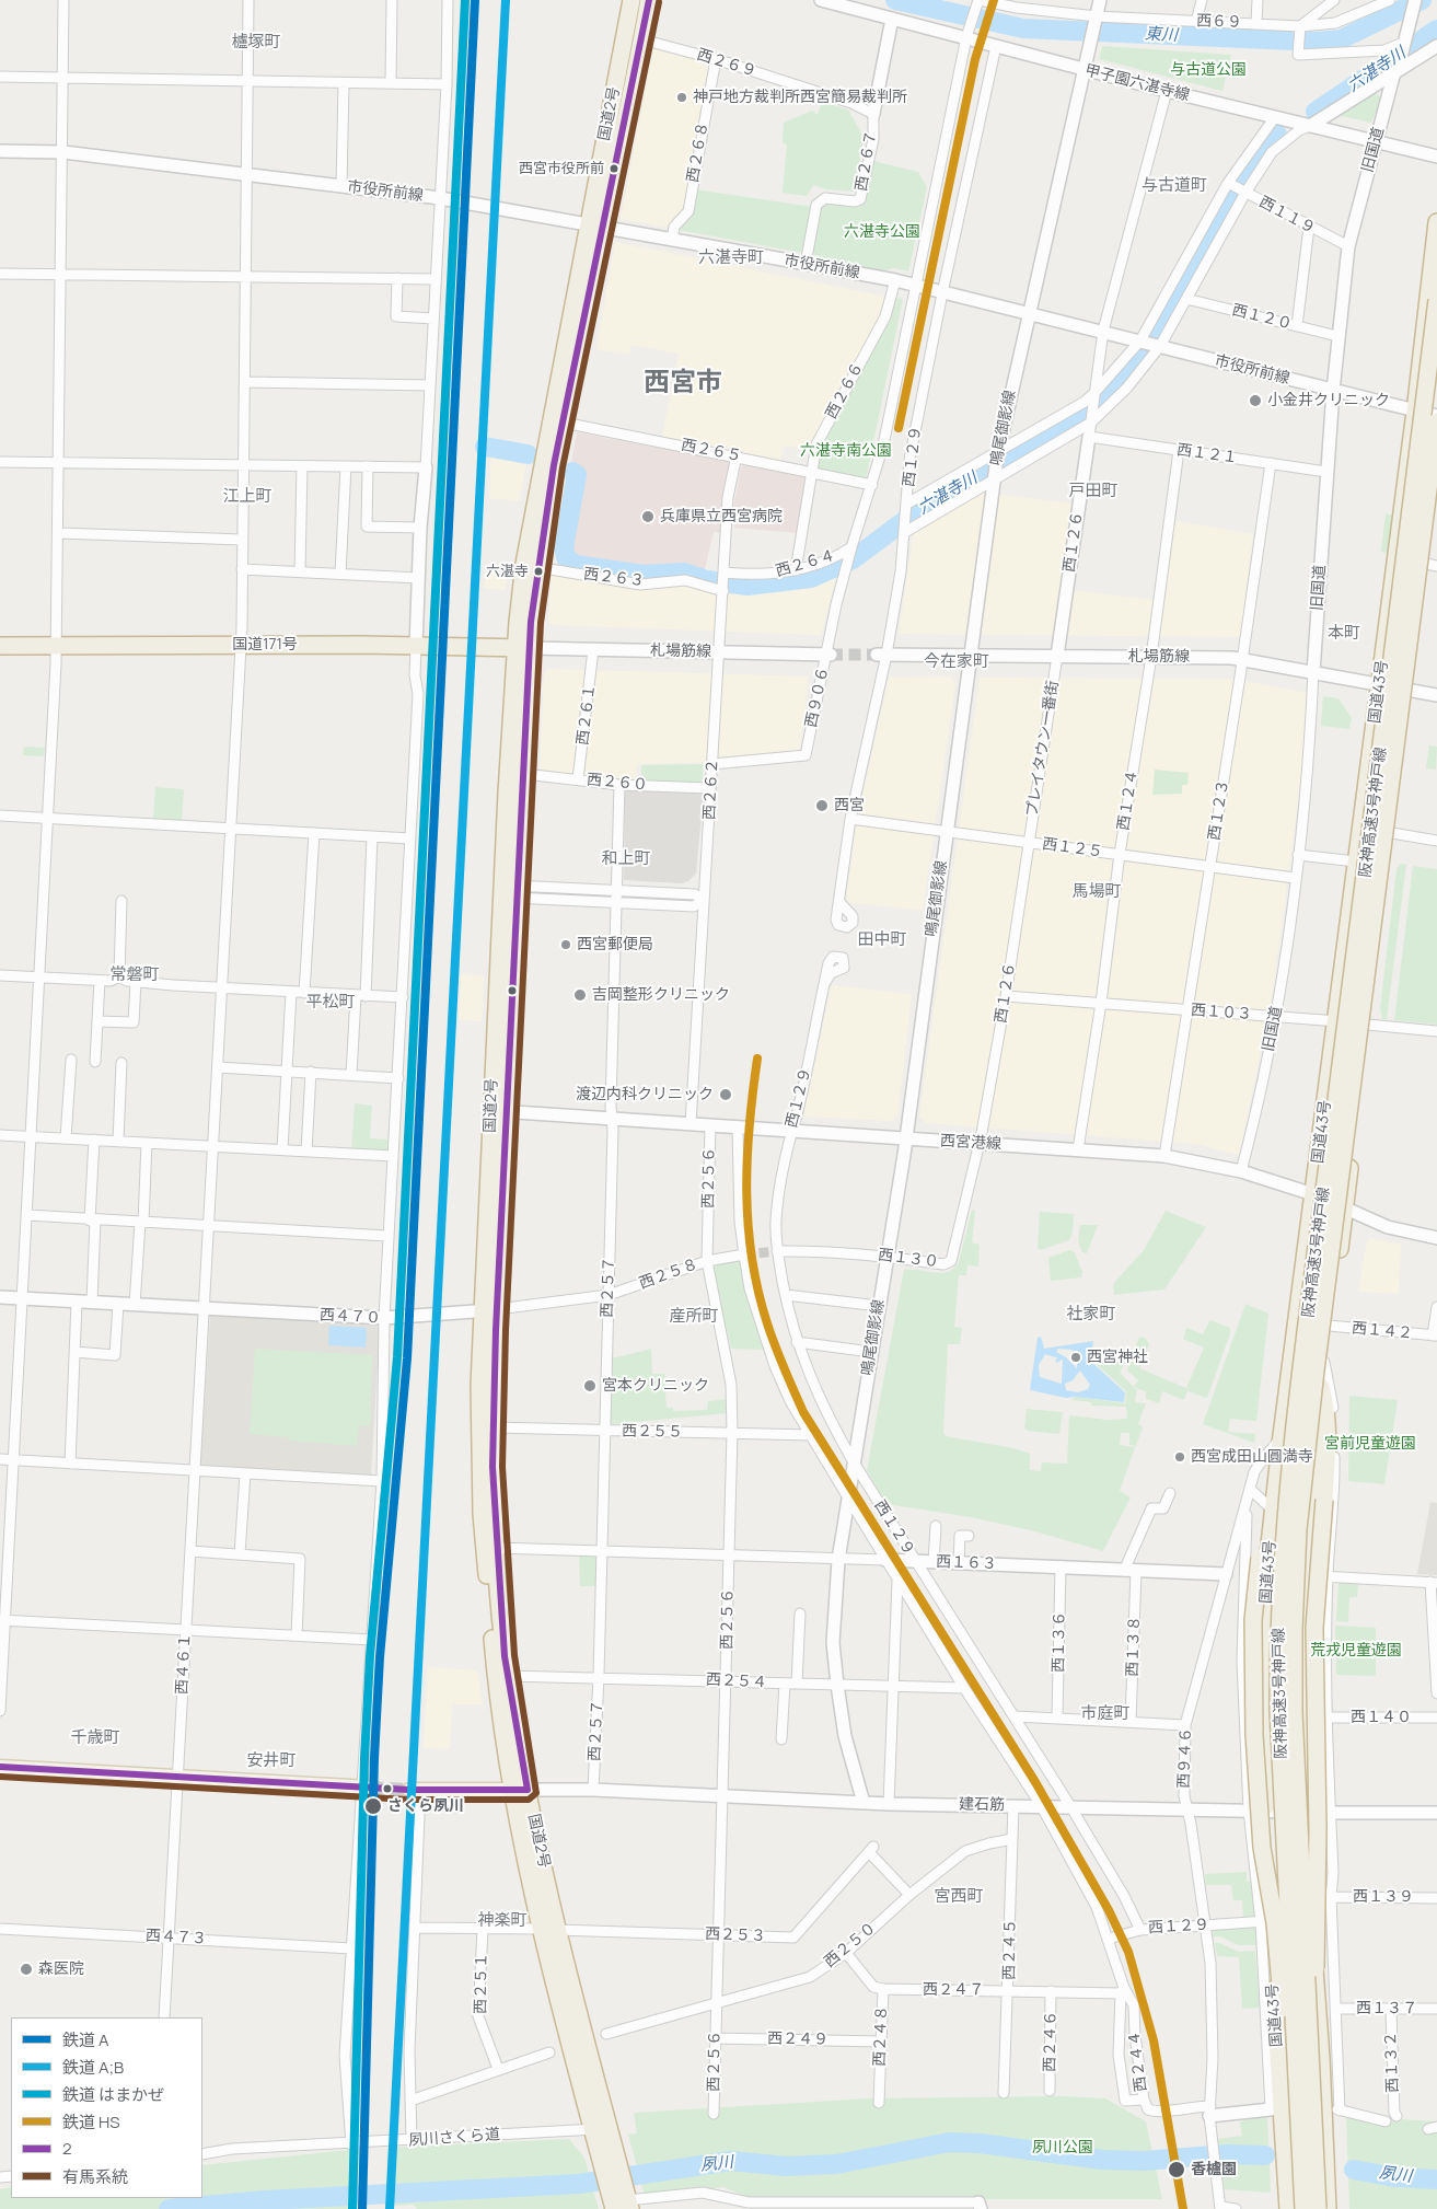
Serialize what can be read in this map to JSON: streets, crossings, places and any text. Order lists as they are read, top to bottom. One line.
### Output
{"streets":{"highway":["国道2号","国道171号","国道43号","阪神高速3号神戸線"],"street":["西６９","西２６９","甲子園六湛寺線","旧国道","西２６８","西２６７","市役所前線","西１１９","西１２０","西２６６","鳴尾御影線","西２６５","西１２１","西１２９","西１２６","西２６４","西２６３","札場筋線","西９０６","西２６１","プレイタウン一番街","西２６０","西２６２","西１２４","西１２３","西１２５","西１０３","西宮港線","西２５６","西１３０","西２５８","西２５７","西４７０","西１４２","西２５５","西１６３","西１３６","西１３８","西４６１","西２５４","西１４０","西９４６","建石筋","西１３９","西２５３","西４７３","西２５０","西２４５","西２５１","西２４７","西１３７","西２４８","西２４９","西２４６","西２４４","西１３２","夙川さくら道"]},"crossings":[["西６９","鳴尾御影線"],["西６９","西２６４"],["西２６９","国道2号"],["西２６９","西２６８"],["西２６９","西２６７"],["甲子園六湛寺線","旧国道"],["甲子園六湛寺線","鳴尾御影線"],["甲子園六湛寺線","西１２９"],["甲子園六湛寺線","西１２６"],["甲子園六湛寺線","西２６４"],["国道2号","市役所前線"],["国道2号","西２６５"],["国道2号","西２６３"],["国道2号","国道171号"],["国道2号","札場筋線"],["国道2号","西２６０"],["国道2号","西宮港線"],["国道2号","西２５８"],["国道2号","西４７０"],["国道2号","西２５５"],["国道2号","西１６３"],["国道2号","西２５４"],["国道2号","建石筋"],["国道2号","西２５３"],["国道2号","夙川さくら道"],["旧国道","市役所前線"],["旧国道","西１１９"],["旧国道","西１２０"],["旧国道","西１２１"],["旧国道","札場筋線"],["旧国道","西１２５"],["旧国道","西１０３"],["旧国道","西宮港線"],["西２６８","市役所前線"],["西２６７","市役所前線"],["市役所前線","西２６６"],["市役所前線","鳴尾御影線"],["市役所前線","西１２９"],["市役所前線","西１２６"],["市役所前線","西２６４"],["市役所前線","国道43号"],["市役所前線","西４６１"],["西２６６","西２６５"],["西２６６","西２６４"],["鳴尾御影線","西１２９"],["鳴尾御影線","札場筋線"],["鳴尾御影線","西１２５"],["鳴尾御影線","西宮港線"],["鳴尾御影線","西１３０"],["鳴尾御影線","西１６３"],["鳴尾御影線","西２５４"],["鳴尾御影線","建石筋"],["西２６５","西２６４"],["西２６５","西２６２"],["西１２１","西１２６"],["西１２１","西１２４"],["西１２１","西１２３"],["西１２９","札場筋線"],["西１２９","国道43号"],["西１２９","西１２５"],["西１２９","西宮港線"],["西１２９","西１３０"],["西１２９","西１６３"],["西１２９","西９４６"],["西１２９","建石筋"],["西１２６","札場筋線"],["西１２６","プレイタウン一番街"],["西１２６","西１２５"],["西１２６","西１０３"],["西１２６","西宮港線"],["西１２６","西１３０"],["西２６４","西２６３"],["西２６４","西９０６"],["西２６４","西２６２"],["西２６３","西２６２"],["国道171号","札場筋線"],["国道171号","西４６１"],["札場筋線","国道43号"],["札場筋線","西９０６"],["札場筋線","西２６１"],["札場筋線","プレイタウン一番街"],["札場筋線","西２６２"],["札場筋線","西１２４"],["札場筋線","西１２３"],["国道43号","西１０３"],["国道43号","西宮港線"],["国道43号","西１４２"],["国道43号","西１６３"],["国道43号","建石筋"],["西９０６","西２６２"],["西２６１","西２６０"],["プレイタウン一番街","西１２５"],["西２６０","西２６２"],["西２６０","西２５７"],["西２６２","西宮港線"],["西１２４","西１２５"],["西１２４","西１０３"],["西１２４","西宮港線"],["西１２３","西１２５"],["西１２３","西１０３"],["西１２３","西宮港線"],["西宮港線","西２５６"],["西宮港線","西１３０"],["西宮港線","西２５７"],["西２５６","西２５８"],["西２５６","西２５５"],["西２５６","西１６３"],["西２５６","西２５４"],["西２５６","建石筋"],["西２５６","西２５３"],["西２５６","西２５０"],["西２５６","西２４９"],["西２５８","西２５７"],["西２５８","西４７０"],["西２５７","西２５５"],["西２５７","西１６３"],["西２５７","西２５４"],["西２５７","建石筋"],["西４７０","西４６１"],["西１６３","西１３６"],["西１６３","西１３８"],["西１６３","西９４６"],["西４６１","西４７３"],["西９４６","建石筋"],["西９４６","西２４４"],["建石筋","西２４５"],["建石筋","西２４４"],["西２５３","西２５０"],["西２５３","西２５１"],["西２５０","西２４５"],["西２５０","西２４８"],["西２４５","西２４７"],["西２４７","西２４８"],["西２４７","西２４６"],["西２４７","西２４４"],["西１３７","西１３２"],["西２４８","西２４９"]],"districts":["櫨塚町","与古道町","六湛寺町","西宮市","戸田町","江上町","本町","今在家町","和上町","馬場町","田中町","常磐町","平松町","社家町","産所町","市庭町","千歳町","安井町","宮西町","神楽町"],"water":["東川","六湛寺川","夙川"],"parks":["与古道公園","六湛寺公園","六湛寺南公園","宮前児童遊園","荒戎児童遊園","夙川公園"],"places":["神戸地方裁判所西宮簡易裁判所","西宮市役所前","小金井クリニック","兵庫県立西宮病院","六湛寺","西宮","西宮郵便局","吉岡整形クリニック","渡辺内科クリニック","西宮神社","宮本クリニック","西宮成田山圓満寺","さくら夙川","森医院","香櫨園"],"lines":["rail line A","rail line A;B","rail line はまかぜ","rail line HS","transit line 2","transit line 有馬系統"],"legend":["鉄道 A","鉄道 A;B","鉄道 はまかぜ","鉄道 HS","2","有馬系統"]}
